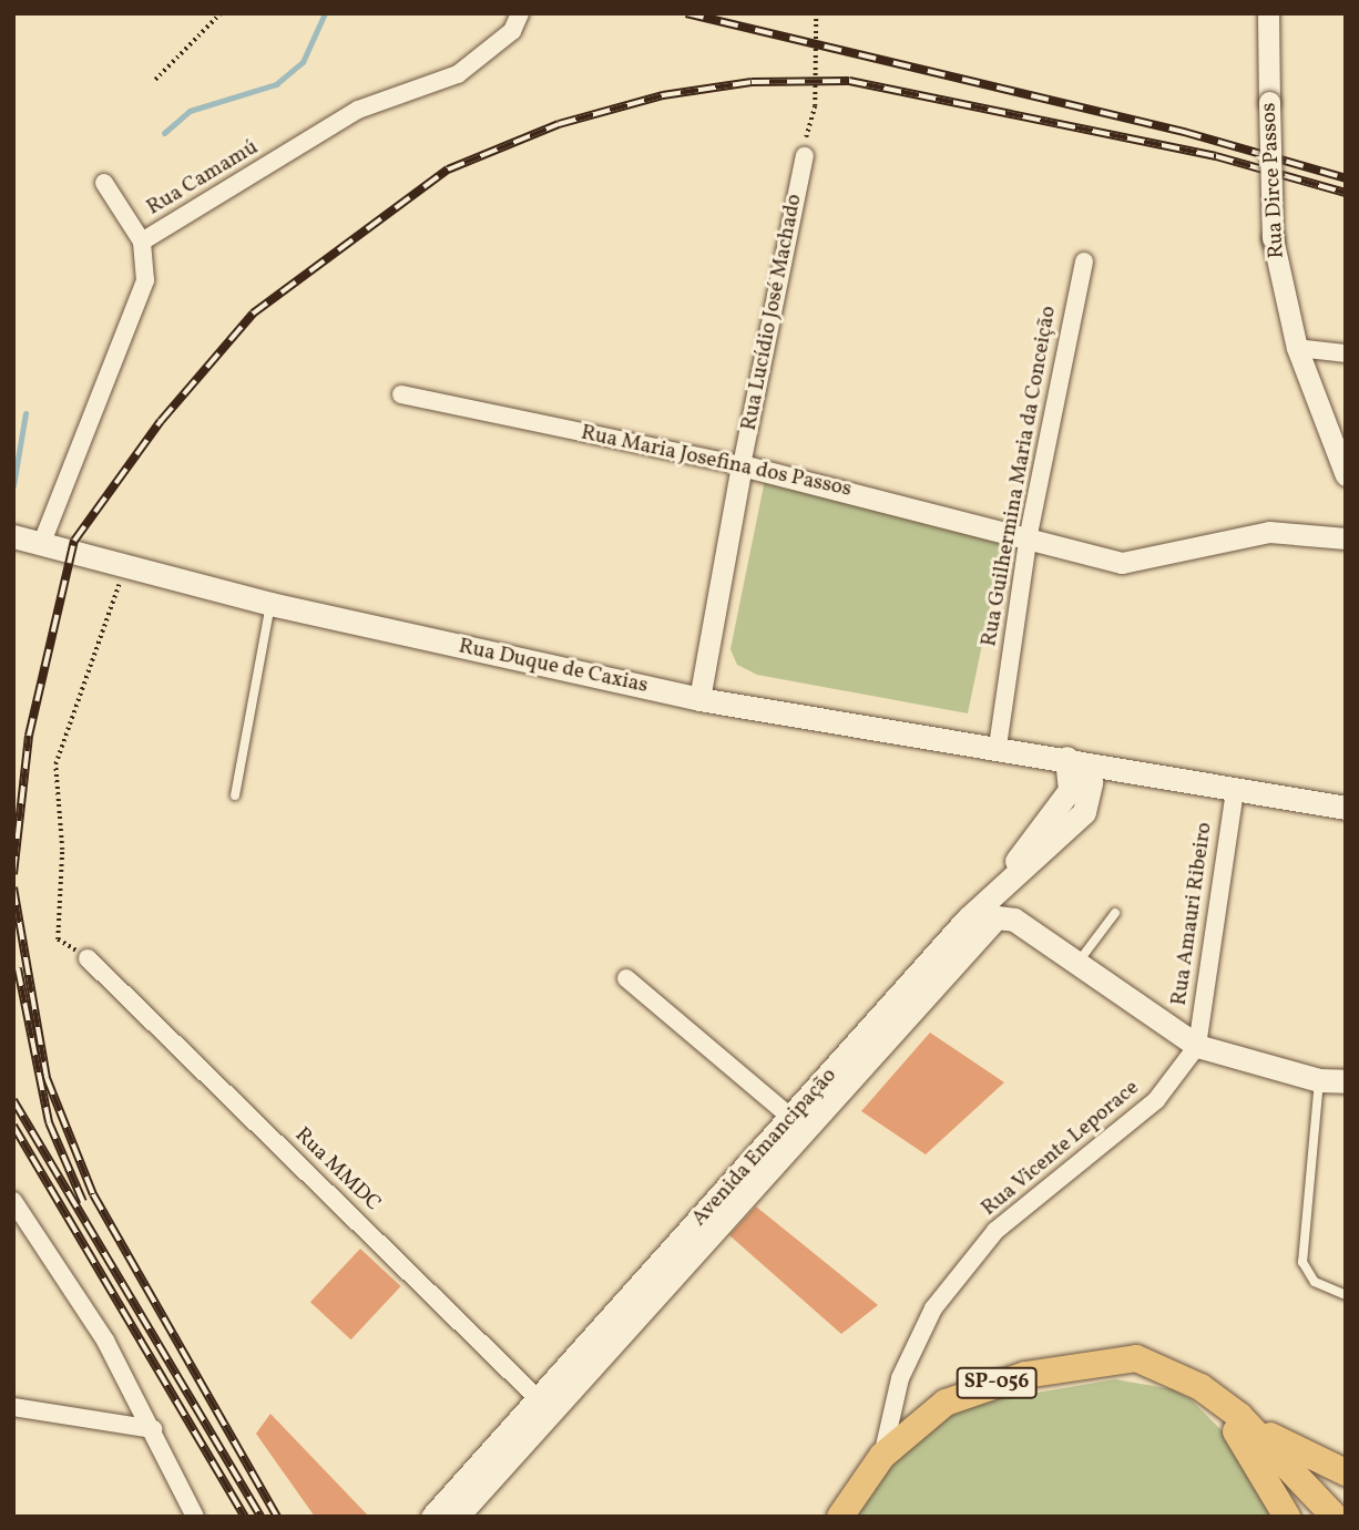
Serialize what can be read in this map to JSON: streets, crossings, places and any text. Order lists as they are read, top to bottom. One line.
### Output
{"streets":{"main road":["Rua Duque de Caxias","Avenida Emancipação","SP-056"],"street":["Rua Camamú","Rua Dirce Passos","Rua Lucídio José Machado","Rua Maria Josefina dos Passos","Rua Guilhermina Maria da Conceição","Rua Amauri Ribeiro","Rua Vicente Leporace","Rua MMDC"]},"crossings":[["Rua Camamú","Rua Duque de Caxias"],["Rua Lucídio José Machado","Rua Maria Josefina dos Passos"],["Rua Lucídio José Machado","Rua Duque de Caxias"],["Rua Maria Josefina dos Passos","Rua Guilhermina Maria da Conceição"],["Rua Guilhermina Maria da Conceição","Rua Duque de Caxias"],["Rua Duque de Caxias","Rua Amauri Ribeiro"],["Rua Amauri Ribeiro","Rua Vicente Leporace"],["Avenida Emancipação","Rua MMDC"],["Rua Vicente Leporace","SP-056"]]}
